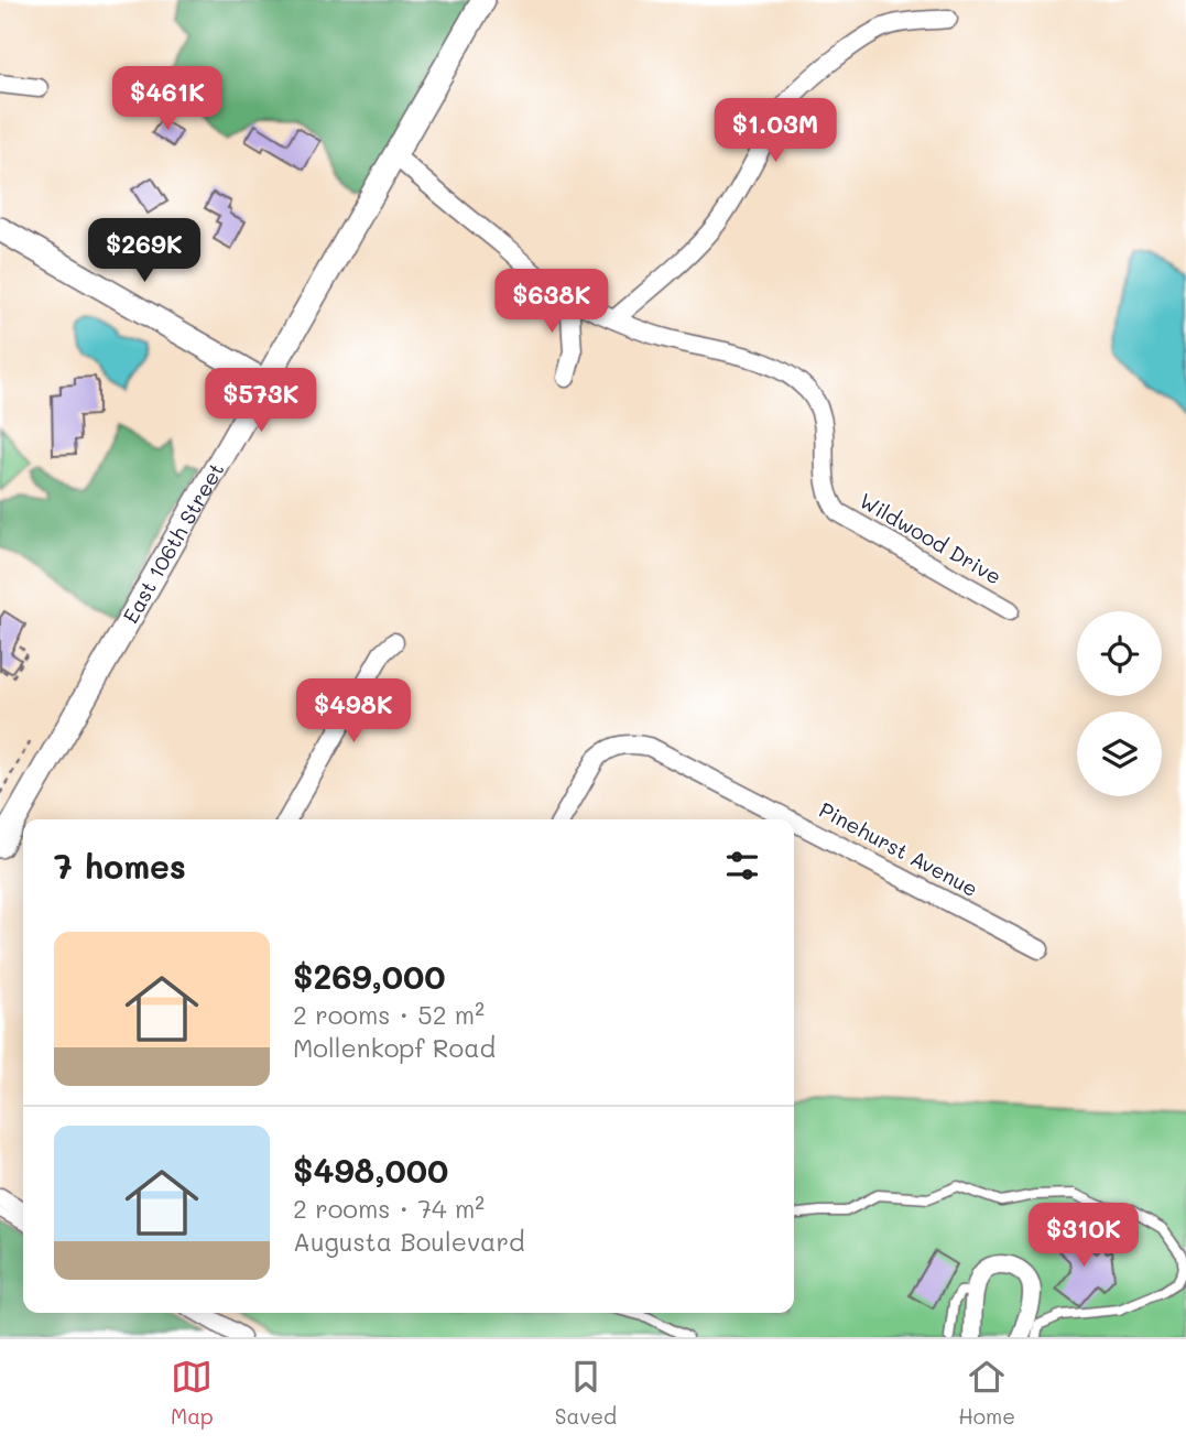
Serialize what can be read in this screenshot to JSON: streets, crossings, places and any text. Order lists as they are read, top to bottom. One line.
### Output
{"streets":{"street":["Wildwood Drive","East 106th Street","Pinehurst Avenue"]},"crossings":[["Wildwood Drive","East 106th Street"]],"page":{"price":["$461K","$1.03M","$269K","$638K","$573K","$498K","$310K"],"heading":"7 homes","list":[{"name":"$269,000","note":"2 rooms · 52 m² · Mollenkopf Road"},{"name":"$498,000","note":"2 rooms · 74 m² · Augusta Boulevard"}],"tabs":["Map","Saved","Home"]}}
